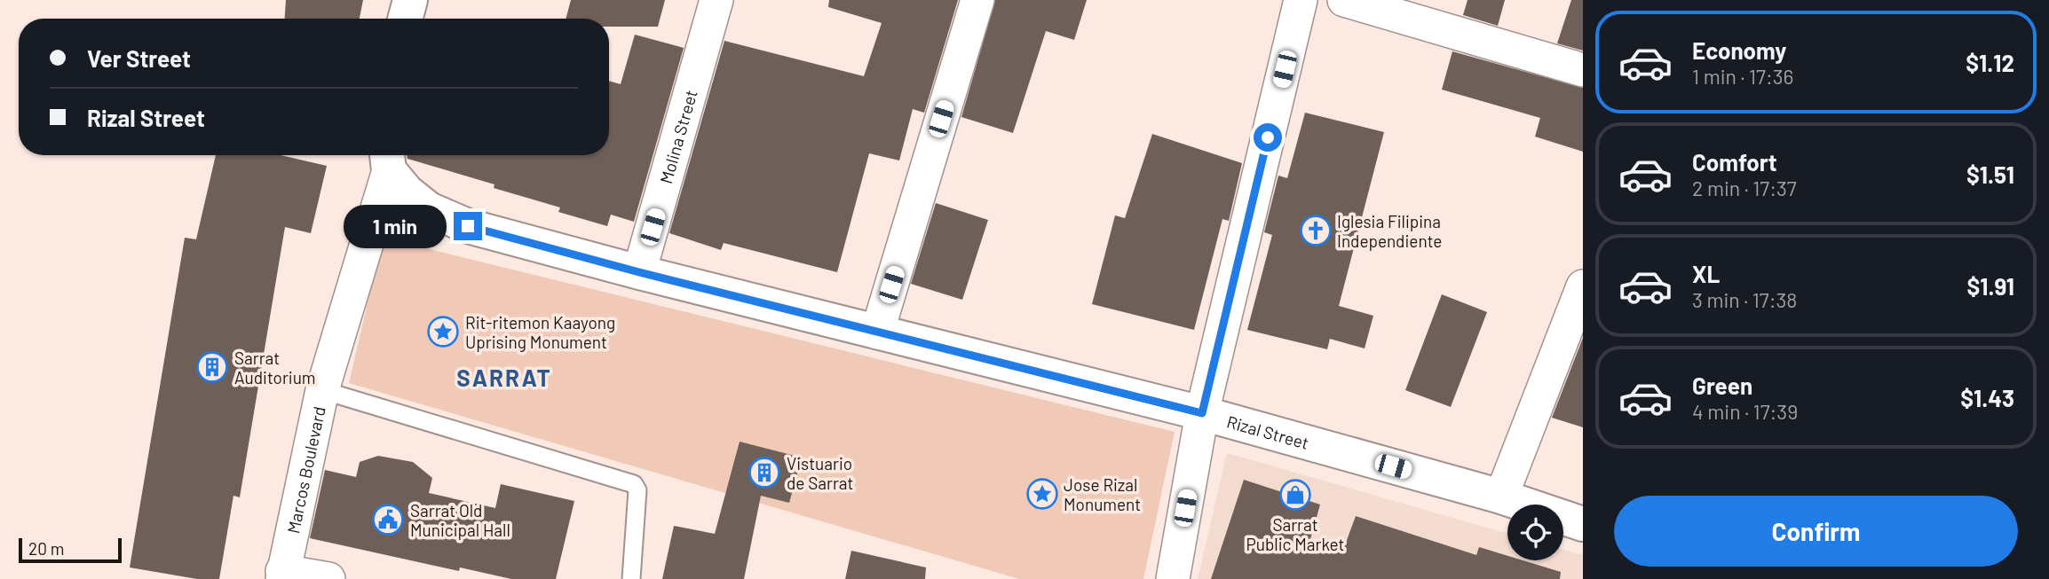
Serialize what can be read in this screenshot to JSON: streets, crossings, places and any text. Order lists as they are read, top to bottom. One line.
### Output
{"streets":{"main road":["Rizal Street"],"street":["Molina Street","Marcos Boulevard"]},"crossings":[["Molina Street","Rizal Street"],["Rizal Street","Marcos Boulevard"]],"districts":["SARRAT"],"places":{"church":["Iglesia Filipina Independiente"],"place":["Rit-ritemon Kaayong Uprising Monument","Jose Rizal Monument"],"building":["Sarrat Auditorium","Vistuario de Sarrat"],"shop":["Sarrat Public Market"],"public building":["Sarrat Old Municipal Hall"]},"scale_bar":"20 m","page":{"list":[{"name":"Economy","note":"1 min · 17:36","value":"$1.12"},{"name":"Comfort","note":"2 min · 17:37","value":"$1.51"},{"name":"XL","note":"3 min · 17:38","value":"$1.91"},{"name":"Green","note":"4 min · 17:39","value":"$1.43"}],"banner":["Ver Street","Rizal Street"],"bubble":"1 min","buttons":"Confirm","scale":"20 m"}}
